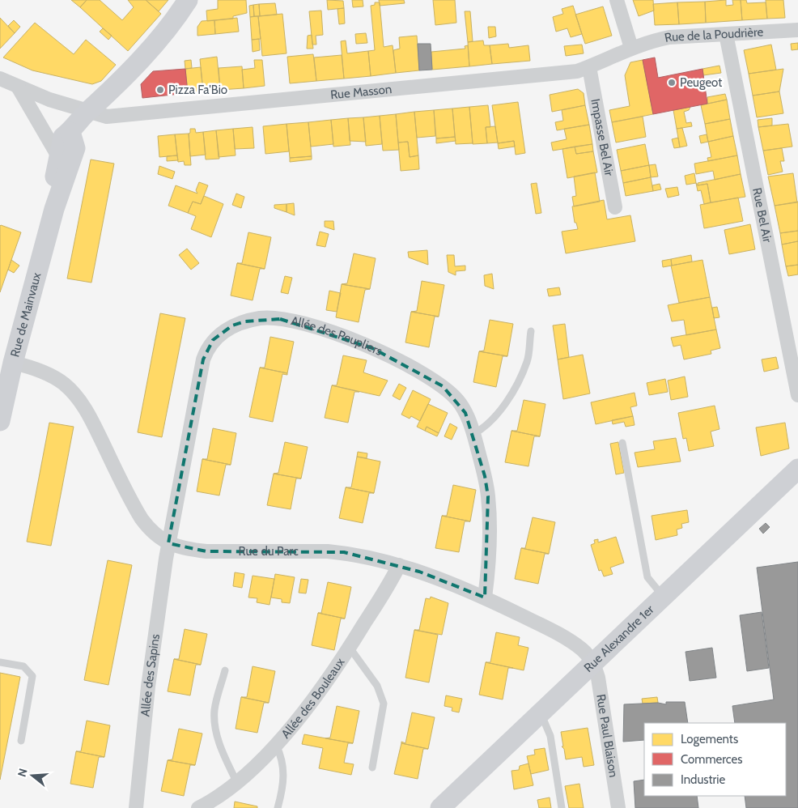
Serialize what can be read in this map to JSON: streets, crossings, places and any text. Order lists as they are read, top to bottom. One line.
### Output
{"streets":{"street":["Rue de la Poudrière","Rue Masson","Impasse Bel Air","Rue Bel Air","Rue de Mainvaux","Allée des Peupliers","Rue du Parc","Rue Alexandre 1er","Allée des Sapins","Allée des Bouleaux","Rue Paul Blaison"]},"crossings":[["Rue de la Poudrière","Rue Masson"],["Rue de la Poudrière","Rue Bel Air"],["Rue Masson","Impasse Bel Air"],["Rue Masson","Rue de Mainvaux"],["Rue de Mainvaux","Rue du Parc"],["Allée des Peupliers","Rue du Parc"],["Allée des Peupliers","Allée des Sapins"],["Rue du Parc","Rue Alexandre 1er"],["Rue du Parc","Allée des Sapins"],["Rue du Parc","Allée des Bouleaux"],["Rue du Parc","Rue Paul Blaison"],["Rue Alexandre 1er","Rue Paul Blaison"]],"places":["Peugeot","Pizza Fa'Bio"],"legend":["Logements","Commerces","Industrie"],"north":"left"}
